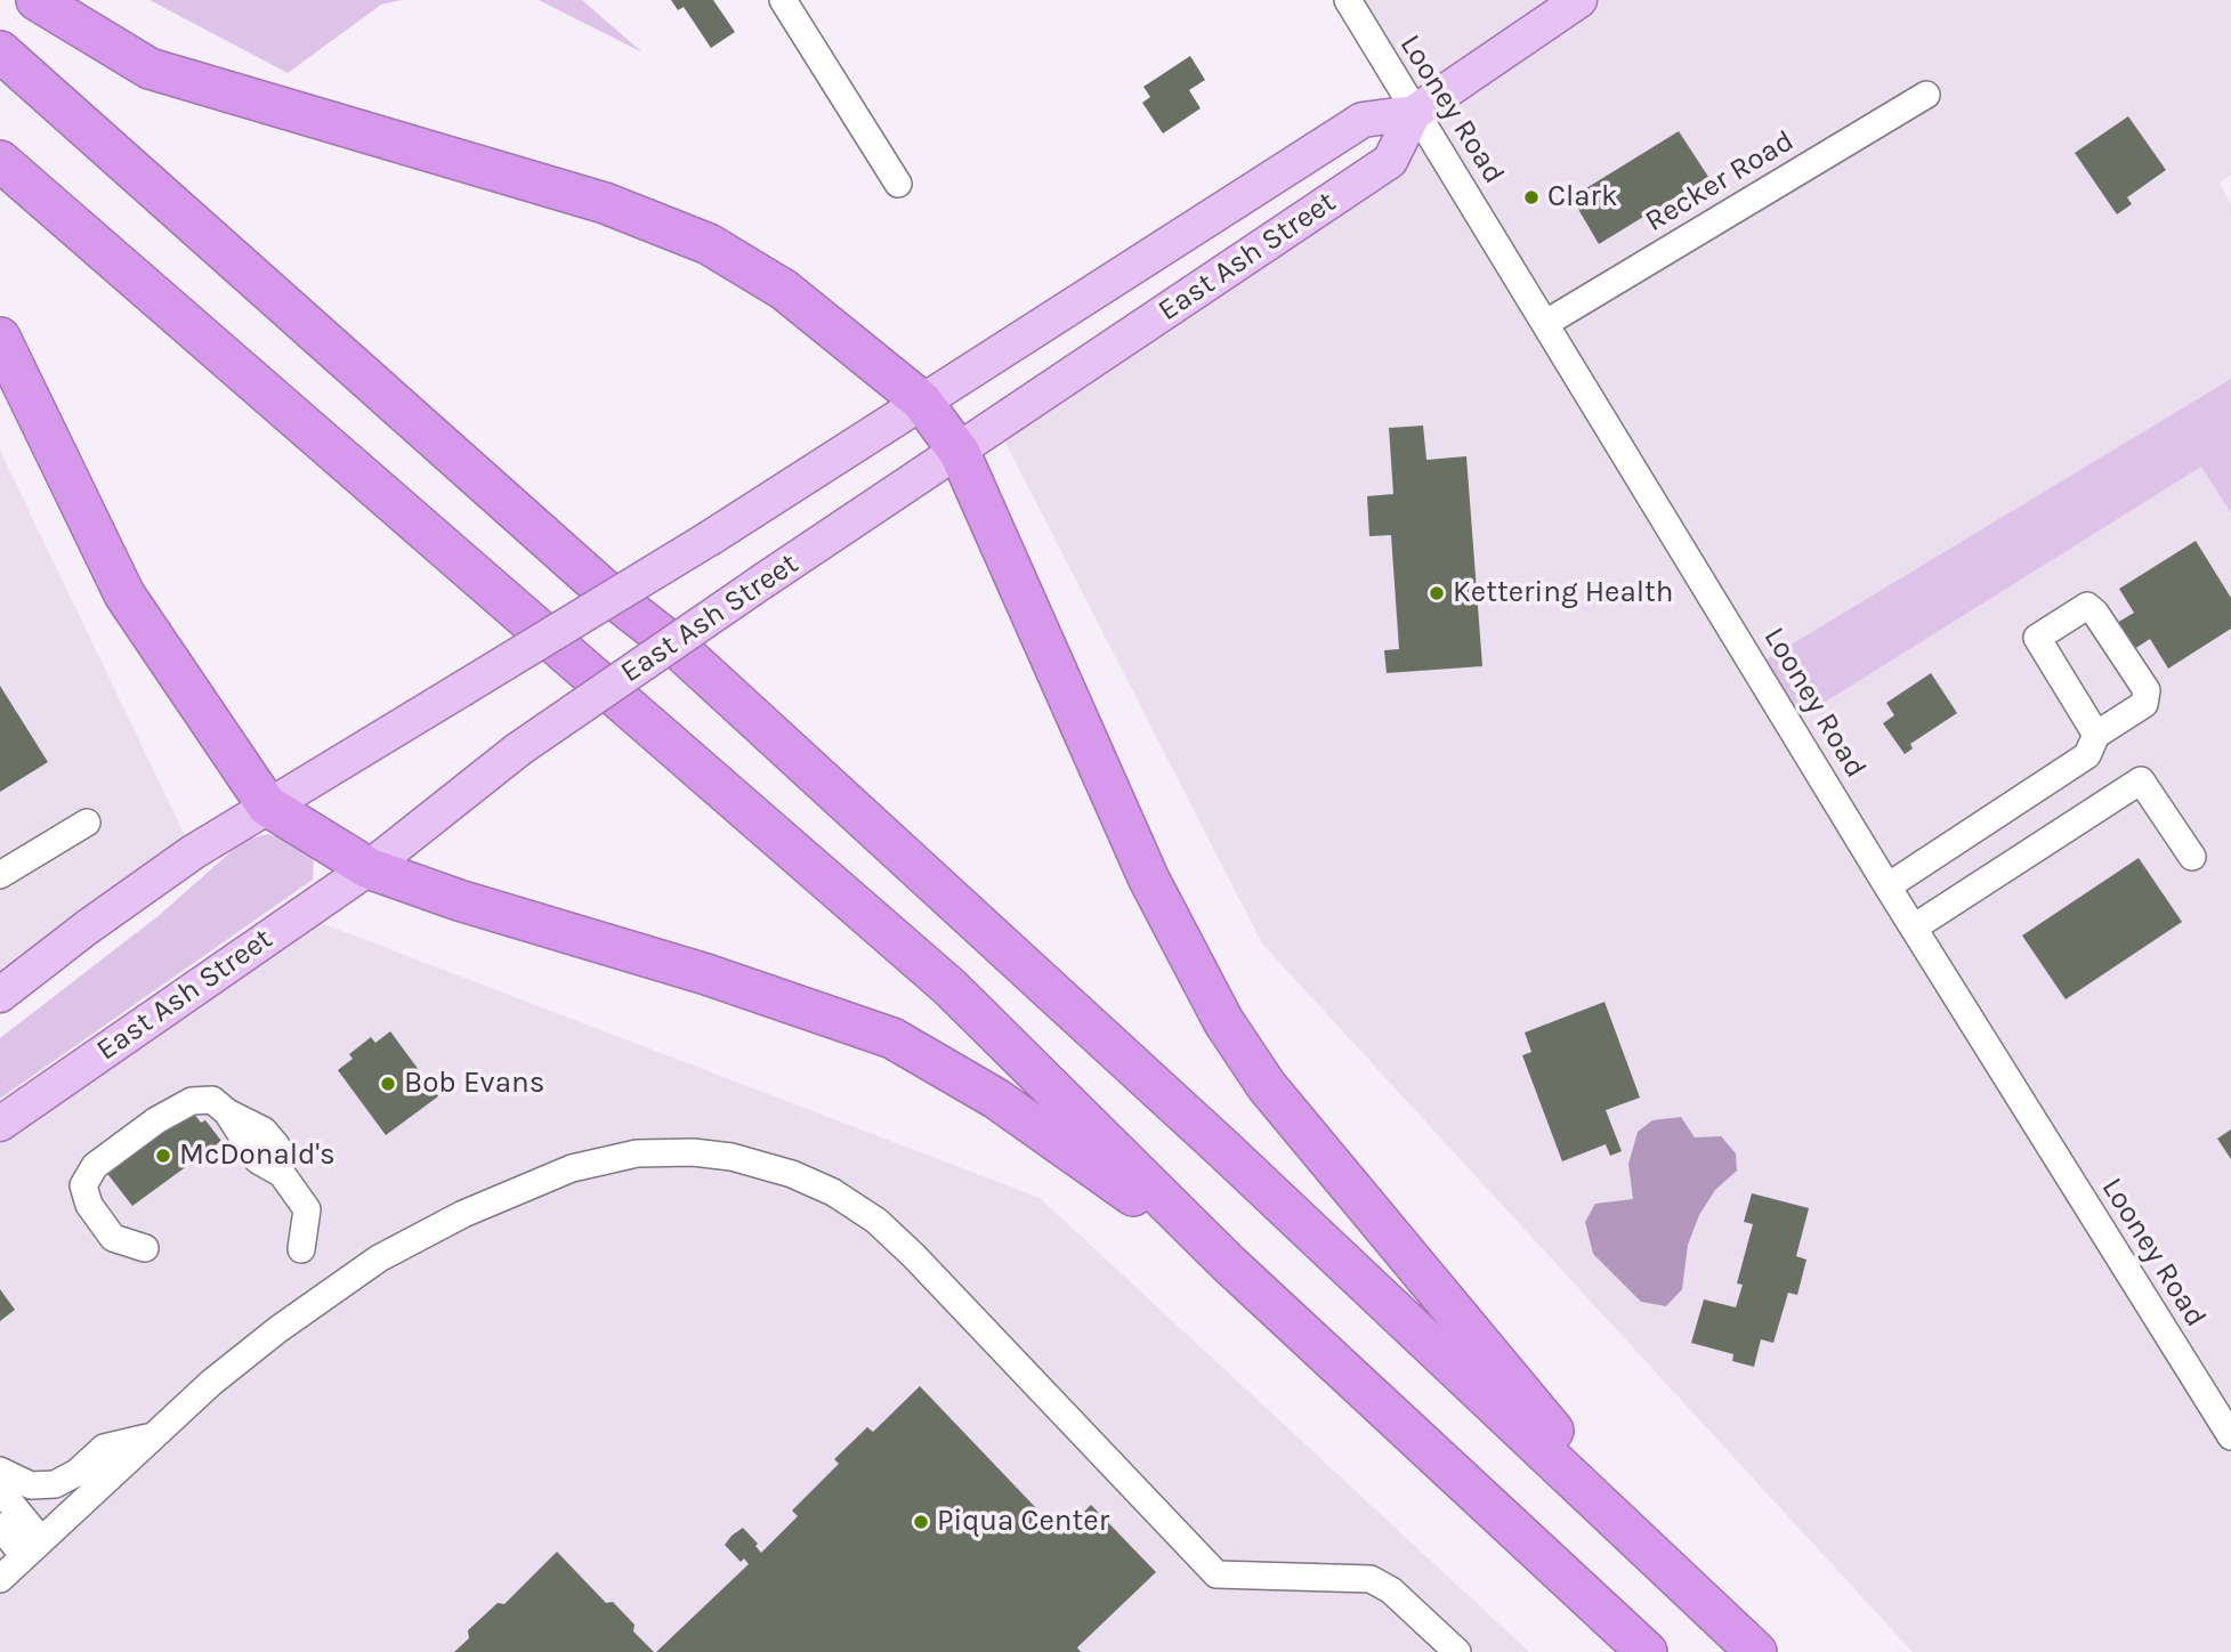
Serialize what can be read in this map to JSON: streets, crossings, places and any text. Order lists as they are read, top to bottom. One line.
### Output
{"streets":{"main road":["East Ash Street"],"street":["Looney Road","Recker Road"]},"crossings":[["Looney Road","Recker Road"],["Looney Road","East Ash Street"]],"places":["Clark","Kettering Health","Bob Evans","McDonald's","Piqua Center"]}
